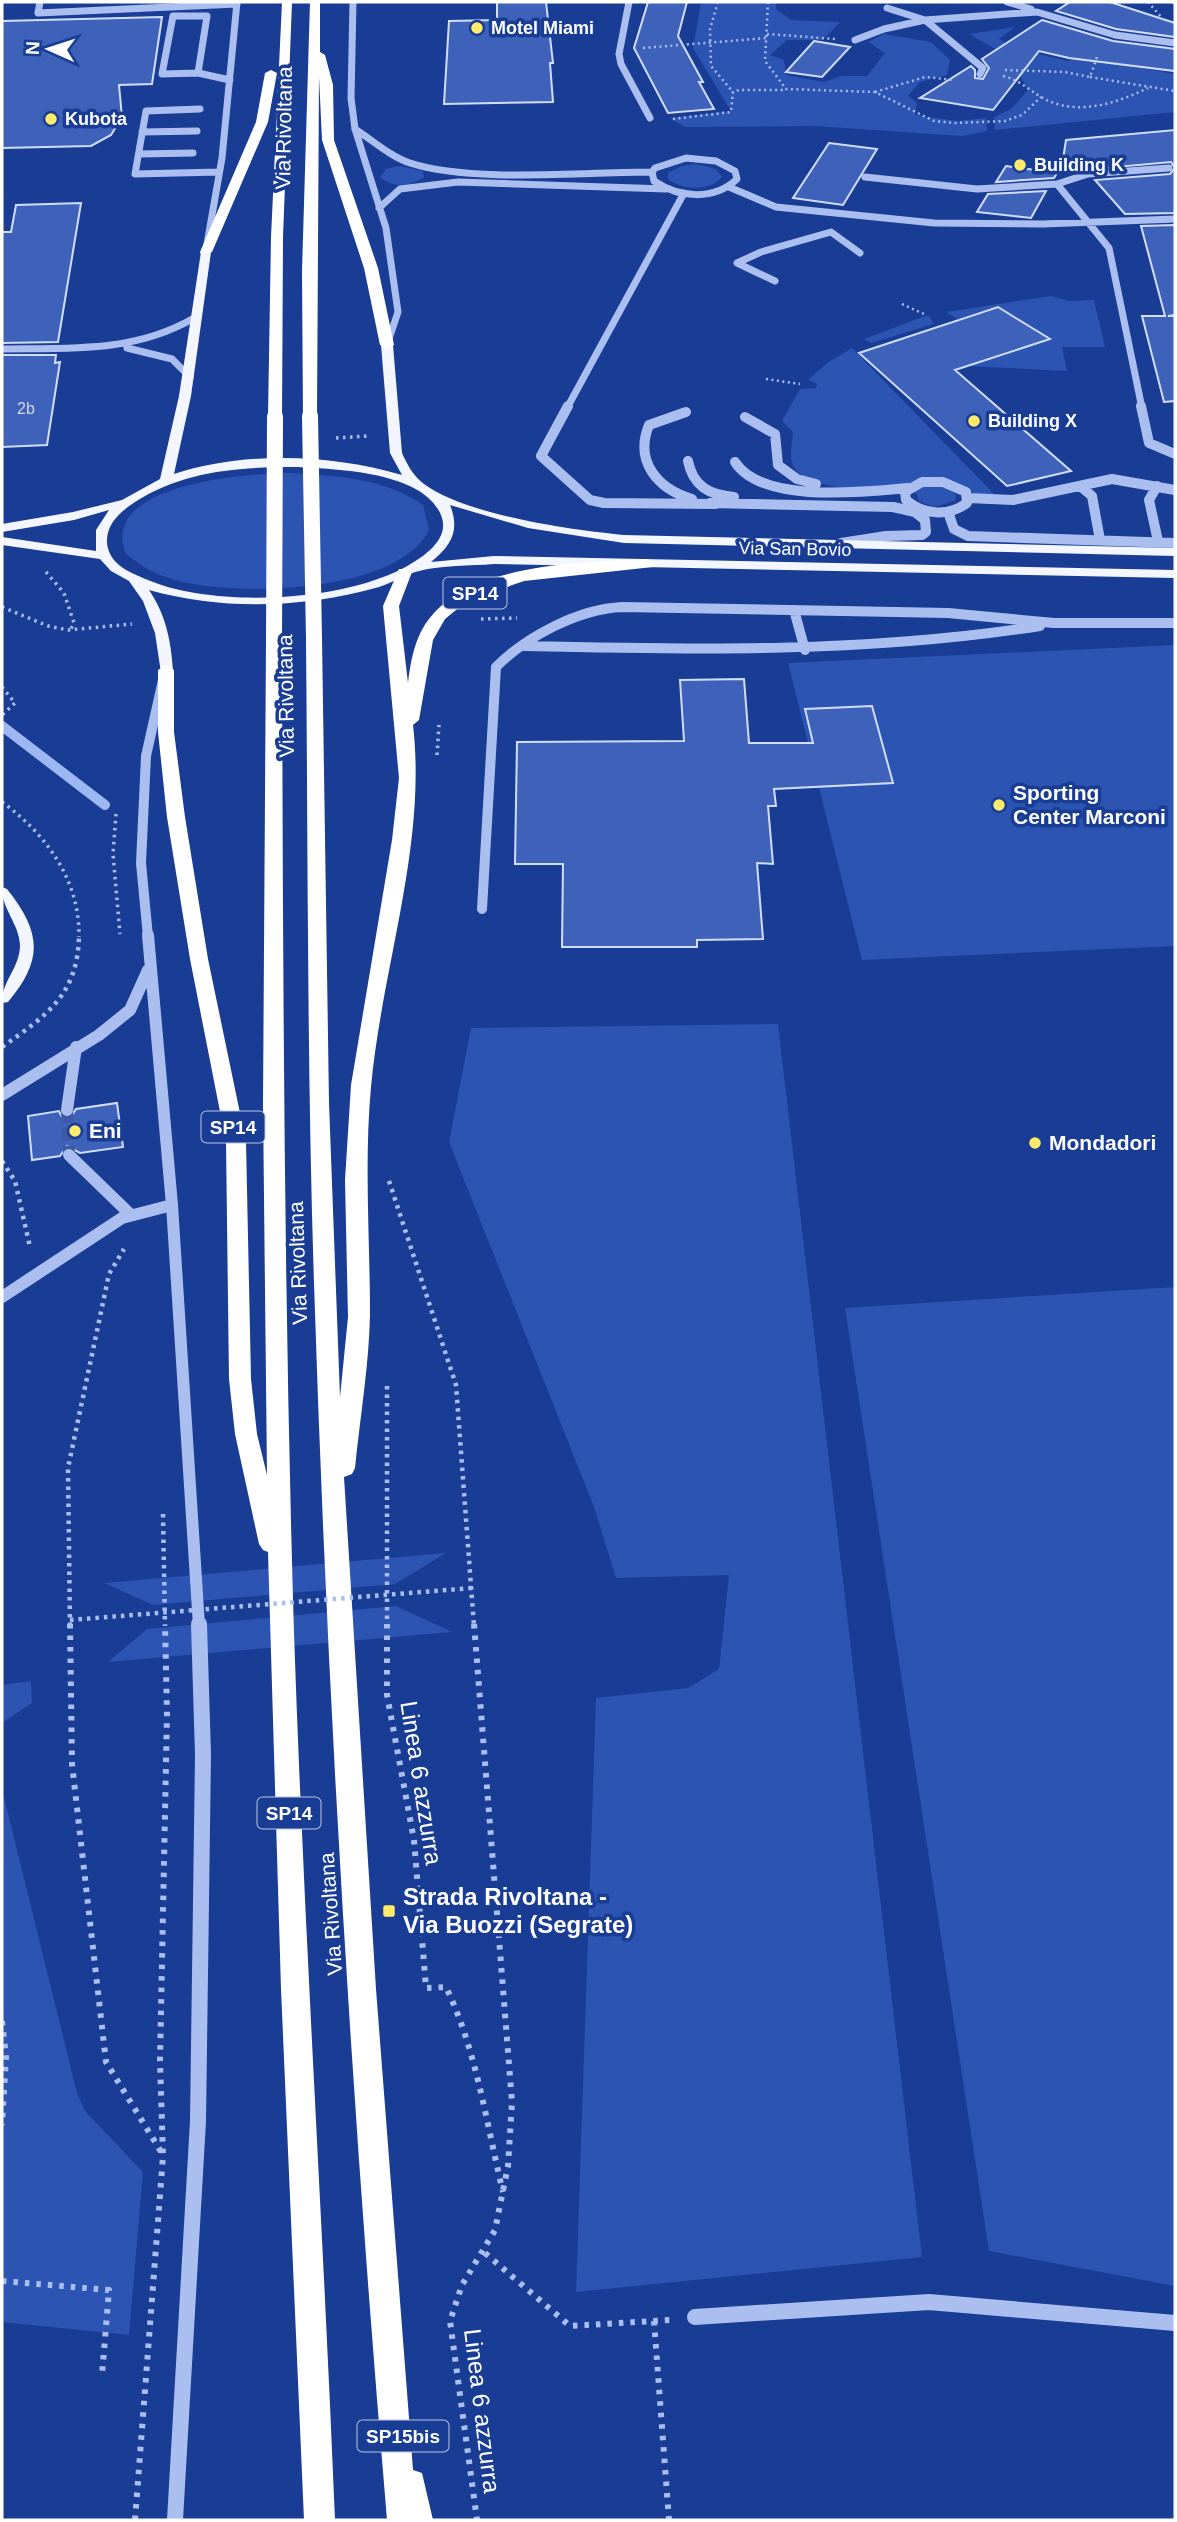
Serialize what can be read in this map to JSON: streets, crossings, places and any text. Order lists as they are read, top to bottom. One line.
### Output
{"streets":{"highway":["Via Rivoltana","SP14","SP15bis"],"main road":["Via San Bovio"],"path":["Linea 6 azzurra"]},"crossings":[["Via Rivoltana","SP14"],["Via Rivoltana","SP15bis"],["Via San Bovio","SP14"]],"places":{"other":["Motel Miami","Kubota","Building K","Building X","Sporting Center Marconi","Eni","Mondadori"],"transit":["Strada Rivoltana - Via Buozzi (Segrate)"]},"house_numbers":["2b"],"north":"left"}
